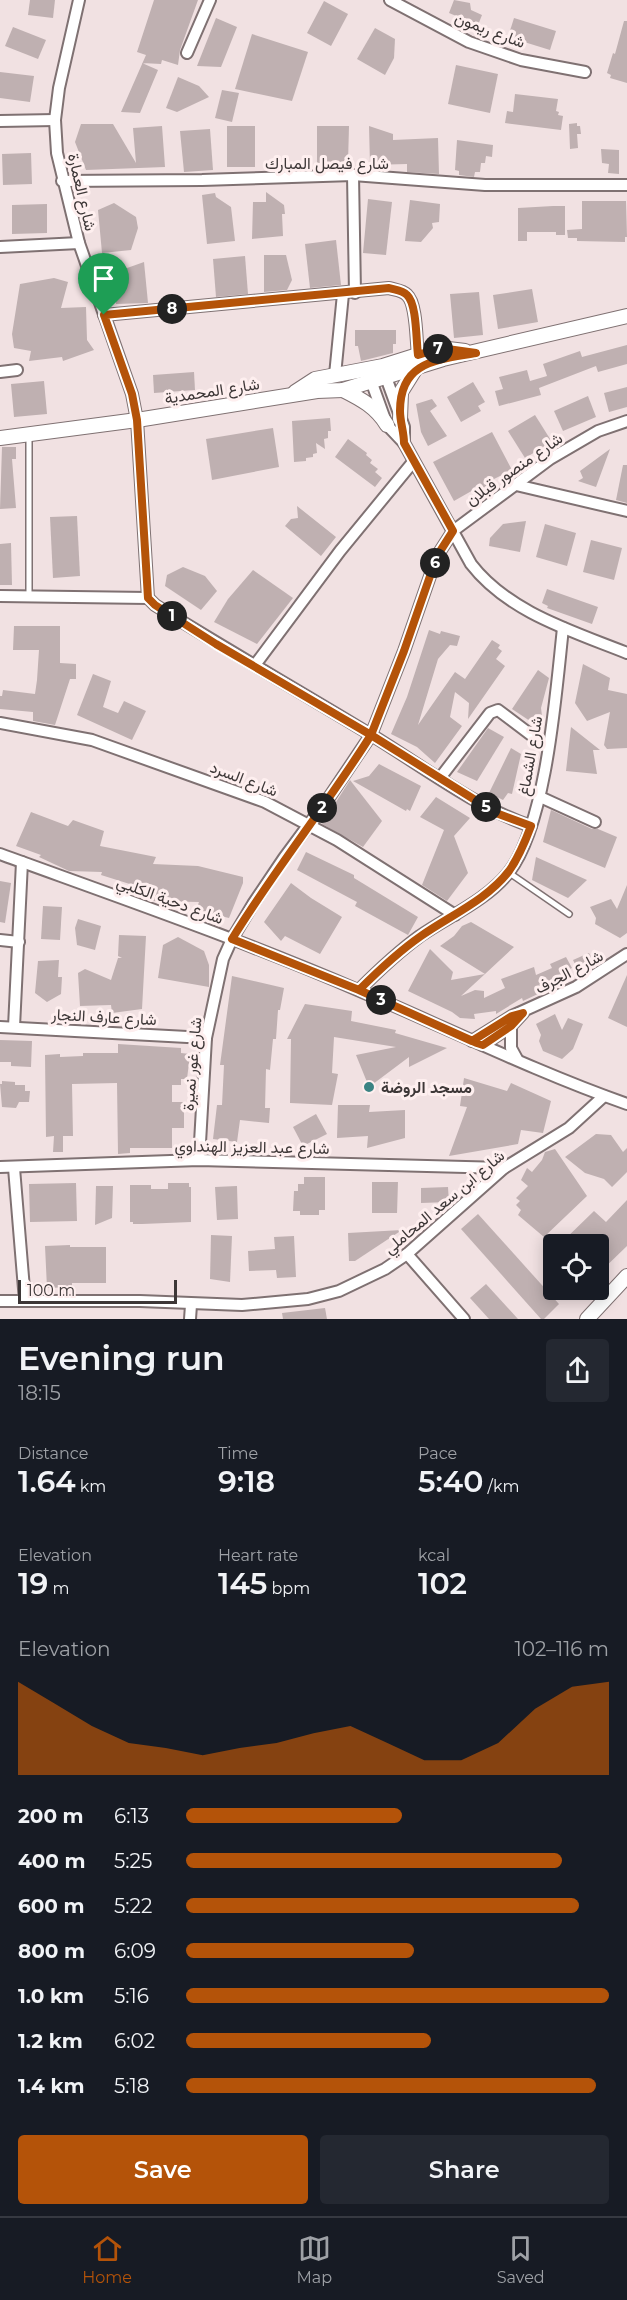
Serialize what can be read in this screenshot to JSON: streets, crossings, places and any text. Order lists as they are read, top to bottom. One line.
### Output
{"streets":{"street":["شارع ريمون","شارع فيصل المبارك","شارع العمارة","شارع المحمدية","شارع منصور قبلان","شارع الشماغ","شارع السرد","شارع دحية الكلبي","شارع الجرف","شارع عارف النجار","شارع غور نميرة","شارع عبد العزيز الهنداوي","شارع ابن سعد المحاملي"]},"crossings":[["شارع فيصل المبارك","شارع العمارة"],["شارع العمارة","شارع المحمدية"],["شارع منصور قبلان","شارع غور نميرة"],["شارع الشماغ","شارع السرد"],["شارع الشماغ","شارع دحية الكلبي"],["شارع السرد","شارع غور نميرة"],["شارع دحية الكلبي","شارع الجرف"],["شارع دحية الكلبي","شارع غور نميرة"],["شارع دحية الكلبي","شارع ابن سعد المحاملي"],["شارع عارف النجار","شارع غور نميرة"],["شارع غور نميرة","شارع عبد العزيز الهنداوي"],["شارع عبد العزيز الهنداوي","شارع ابن سعد المحاملي"]],"places":["مسجد الروضة"],"scale_bar":"100 m","page":{"pins":["8","7","6","1","5","2","3"],"scale":"100 m","heading":["Evening run","18:15"],"stats":[["Distance","1.64 km"],["Time","9:18"],["Pace","5:40 /km"],["Elevation","19 m"],["Heart rate","145 bpm"],["kcal","102"]],"chart":["Elevation","102–116 m"],"list":[{"name":"200 m","note":"6:13"},{"name":"400 m","note":"5:25"},{"name":"600 m","note":"5:22"},{"name":"800 m","note":"6:09"},{"name":"1.0 km","note":"5:16"},{"name":"1.2 km","note":"6:02"},{"name":"1.4 km","note":"5:18"}],"buttons":["Save","Share"],"tabs":["Home","Map","Saved"]}}
